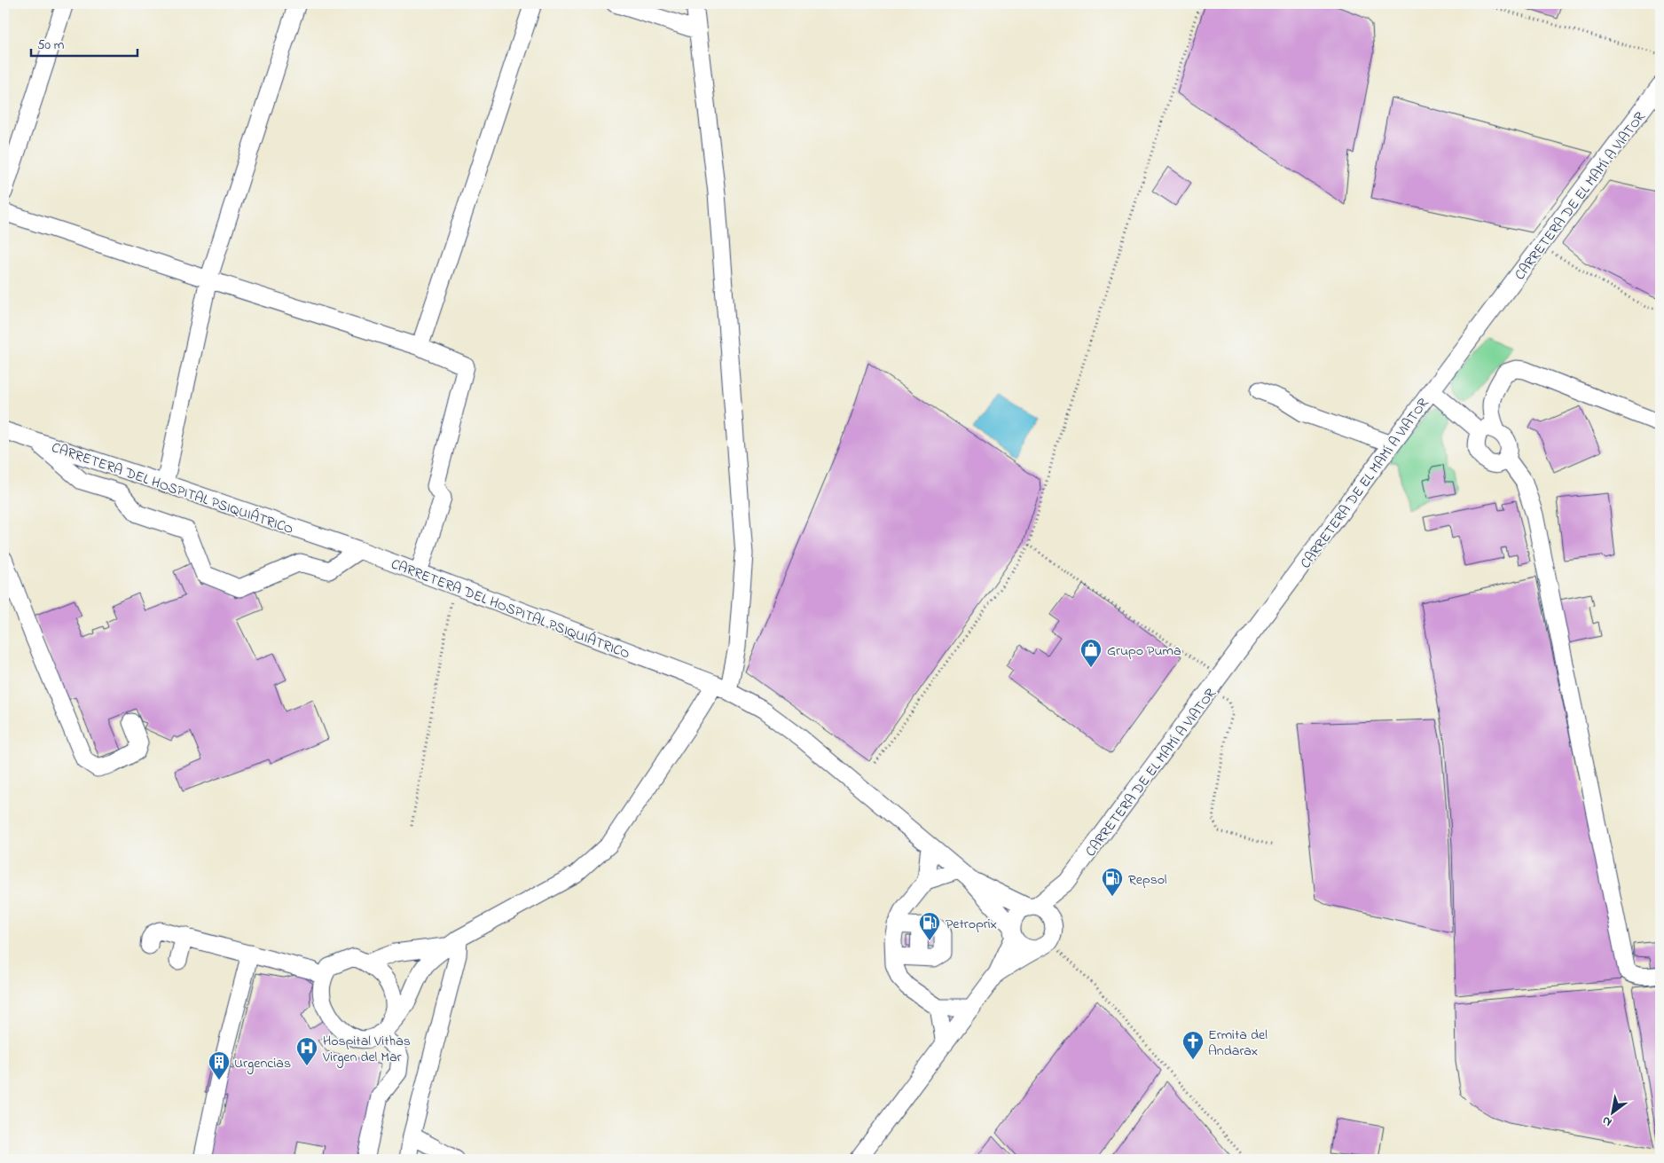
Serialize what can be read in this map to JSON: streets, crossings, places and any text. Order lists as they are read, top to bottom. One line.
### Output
{"streets":{"street":["CARRETERA DE EL MAMÍ A VIATOR","CARRETERA DEL HOSPITAL PSIQUIÁTRICO"]},"places":{"shop":["Grupo Puma"],"fuel station":["Repsol","Petroprix"],"church":["Ermita del Andarax"],"hospital":["Hospital Vithas Virgen del Mar"],"building":["Urgencias"]},"scale_bar":"50 m","north":"bottom left"}
